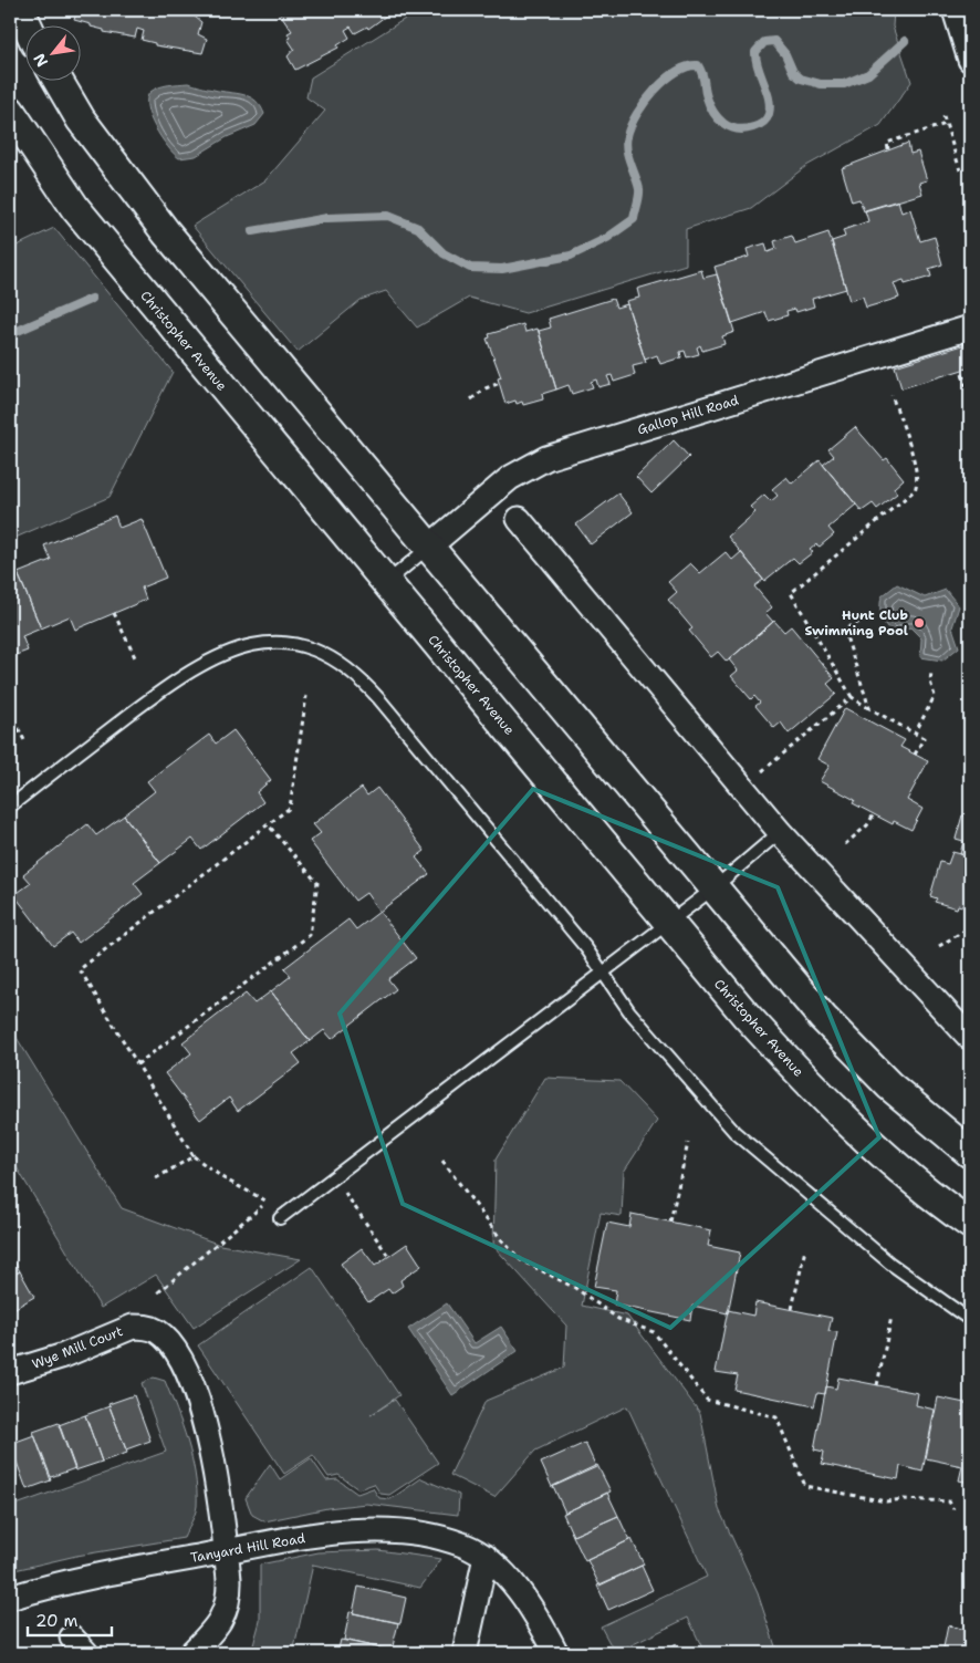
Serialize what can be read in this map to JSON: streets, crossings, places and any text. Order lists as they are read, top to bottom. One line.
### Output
{"streets":{"street":["Christopher Avenue","Gallop Hill Road","Wye Mill Court","Tanyard Hill Road"]},"crossings":[["Wye Mill Court","Tanyard Hill Road"]],"places":["Hunt Club Swimming Pool"],"scale_bar":"20 m","north":"bottom left"}
